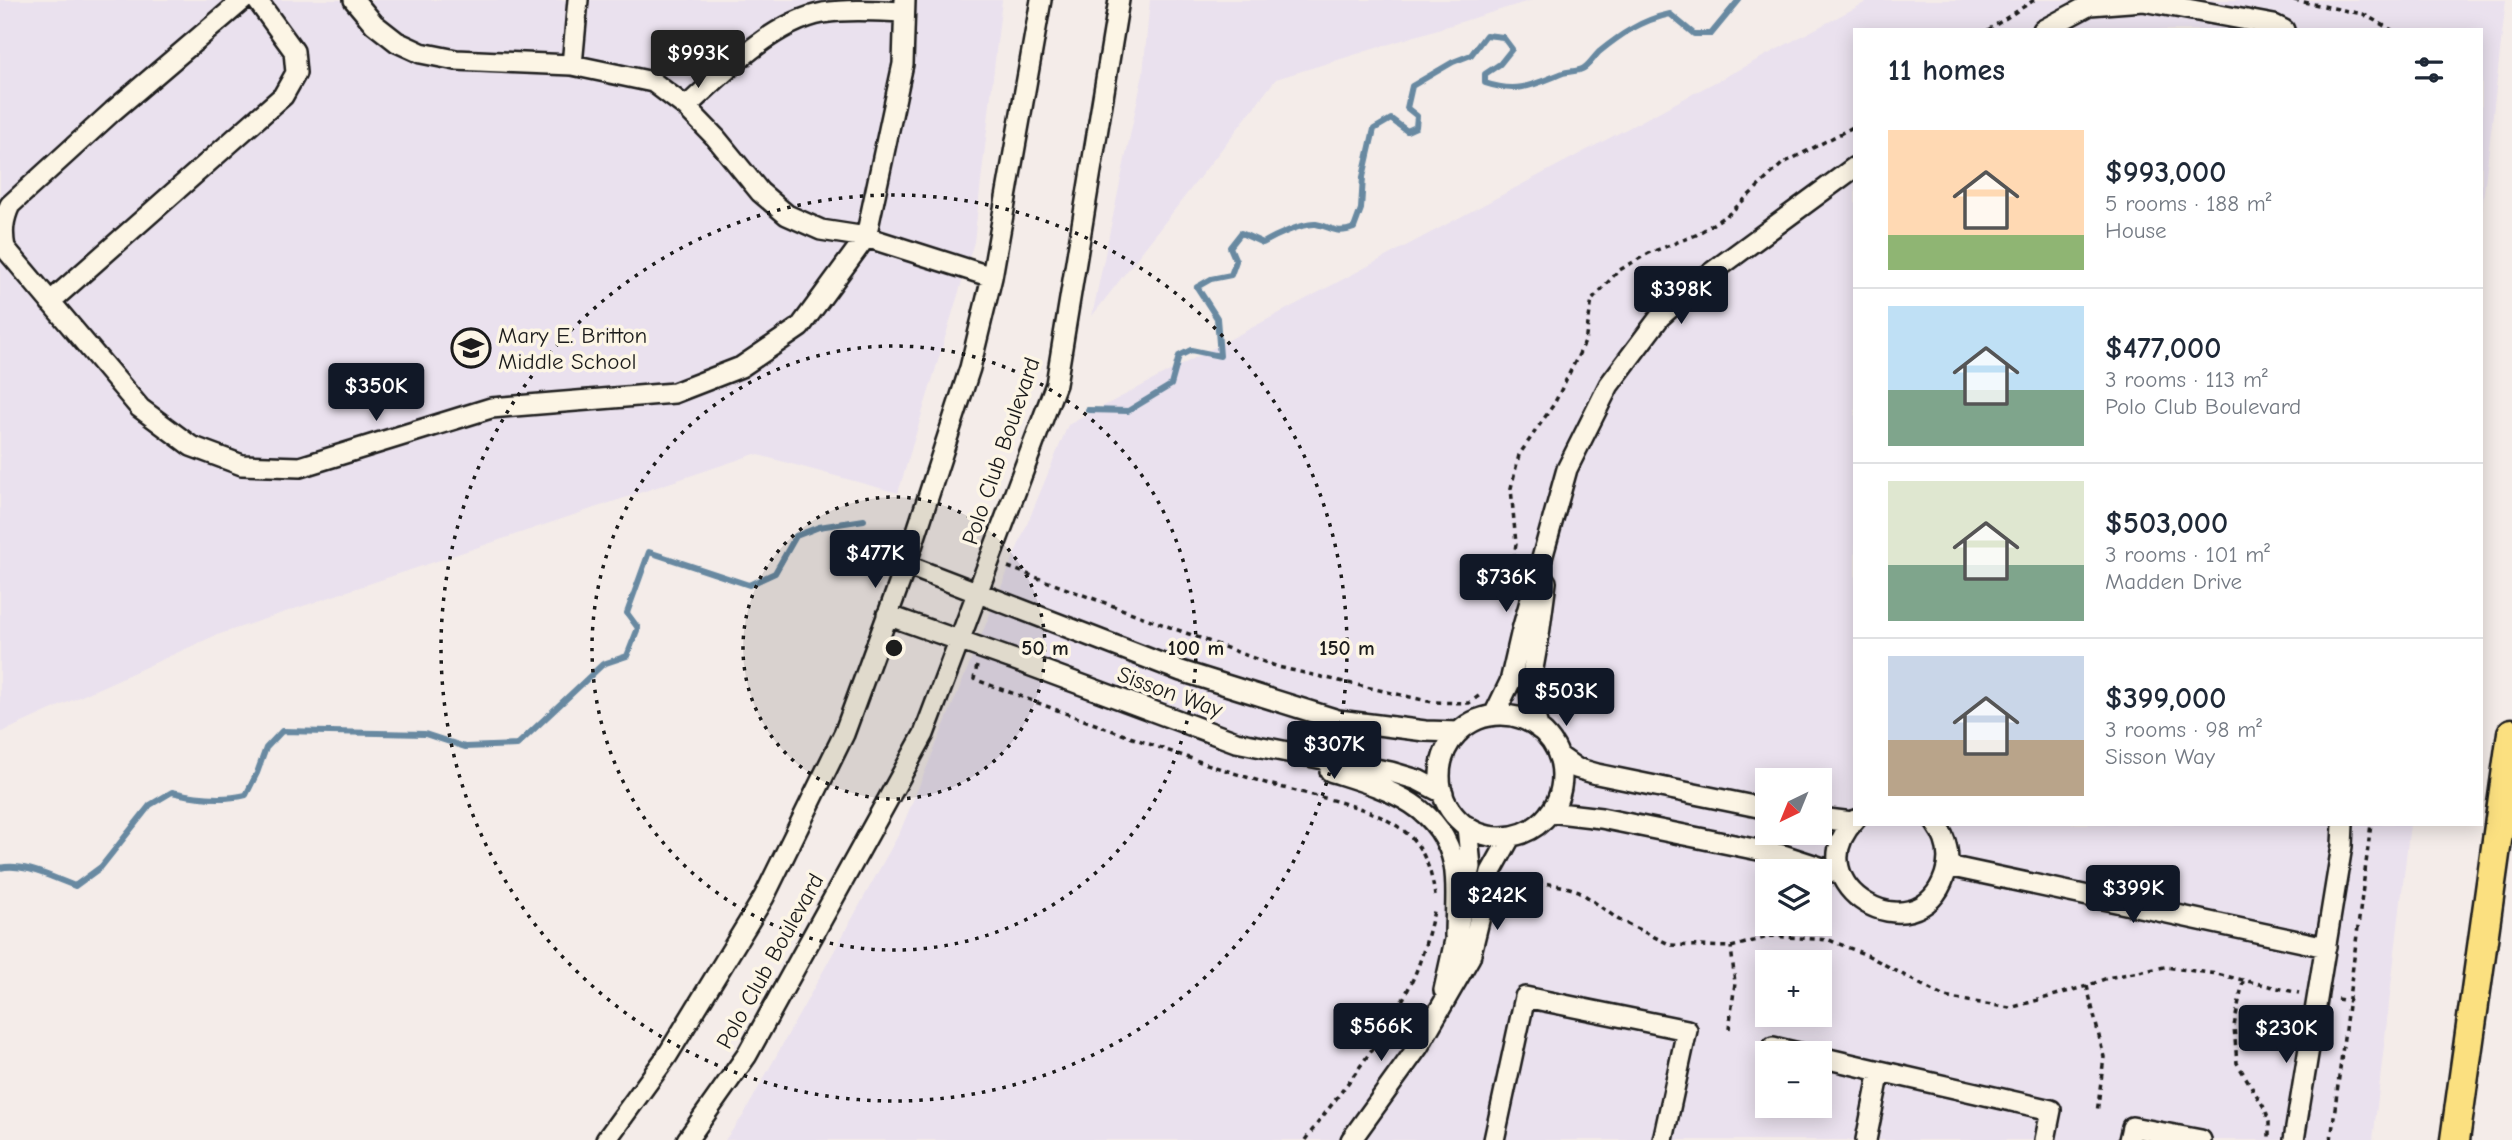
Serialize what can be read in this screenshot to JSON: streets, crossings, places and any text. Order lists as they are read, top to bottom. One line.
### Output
{"streets":{"street":["Polo Club Boulevard","Sisson Way"]},"crossings":[["Polo Club Boulevard","Sisson Way"]],"places":{"school or university":["Mary E. Britton Middle School"]},"north":"bottom left","page":{"heading":"11 homes","price":["$993K","$398K","$350K","$477K","$736K","$503K","$307K","$399K","$242K","$566K","$230K"],"list":[{"name":"$993,000","note":"5 rooms · 188 m² · House"},{"name":"$477,000","note":"3 rooms · 113 m² · Polo Club Boulevard"},{"name":"$503,000","note":"3 rooms · 101 m² · Madden Drive"},{"name":"$399,000","note":"3 rooms · 98 m² · Sisson Way"}],"map_buttons":["+","−"]},"rings":["50 m","100 m","150 m"]}
